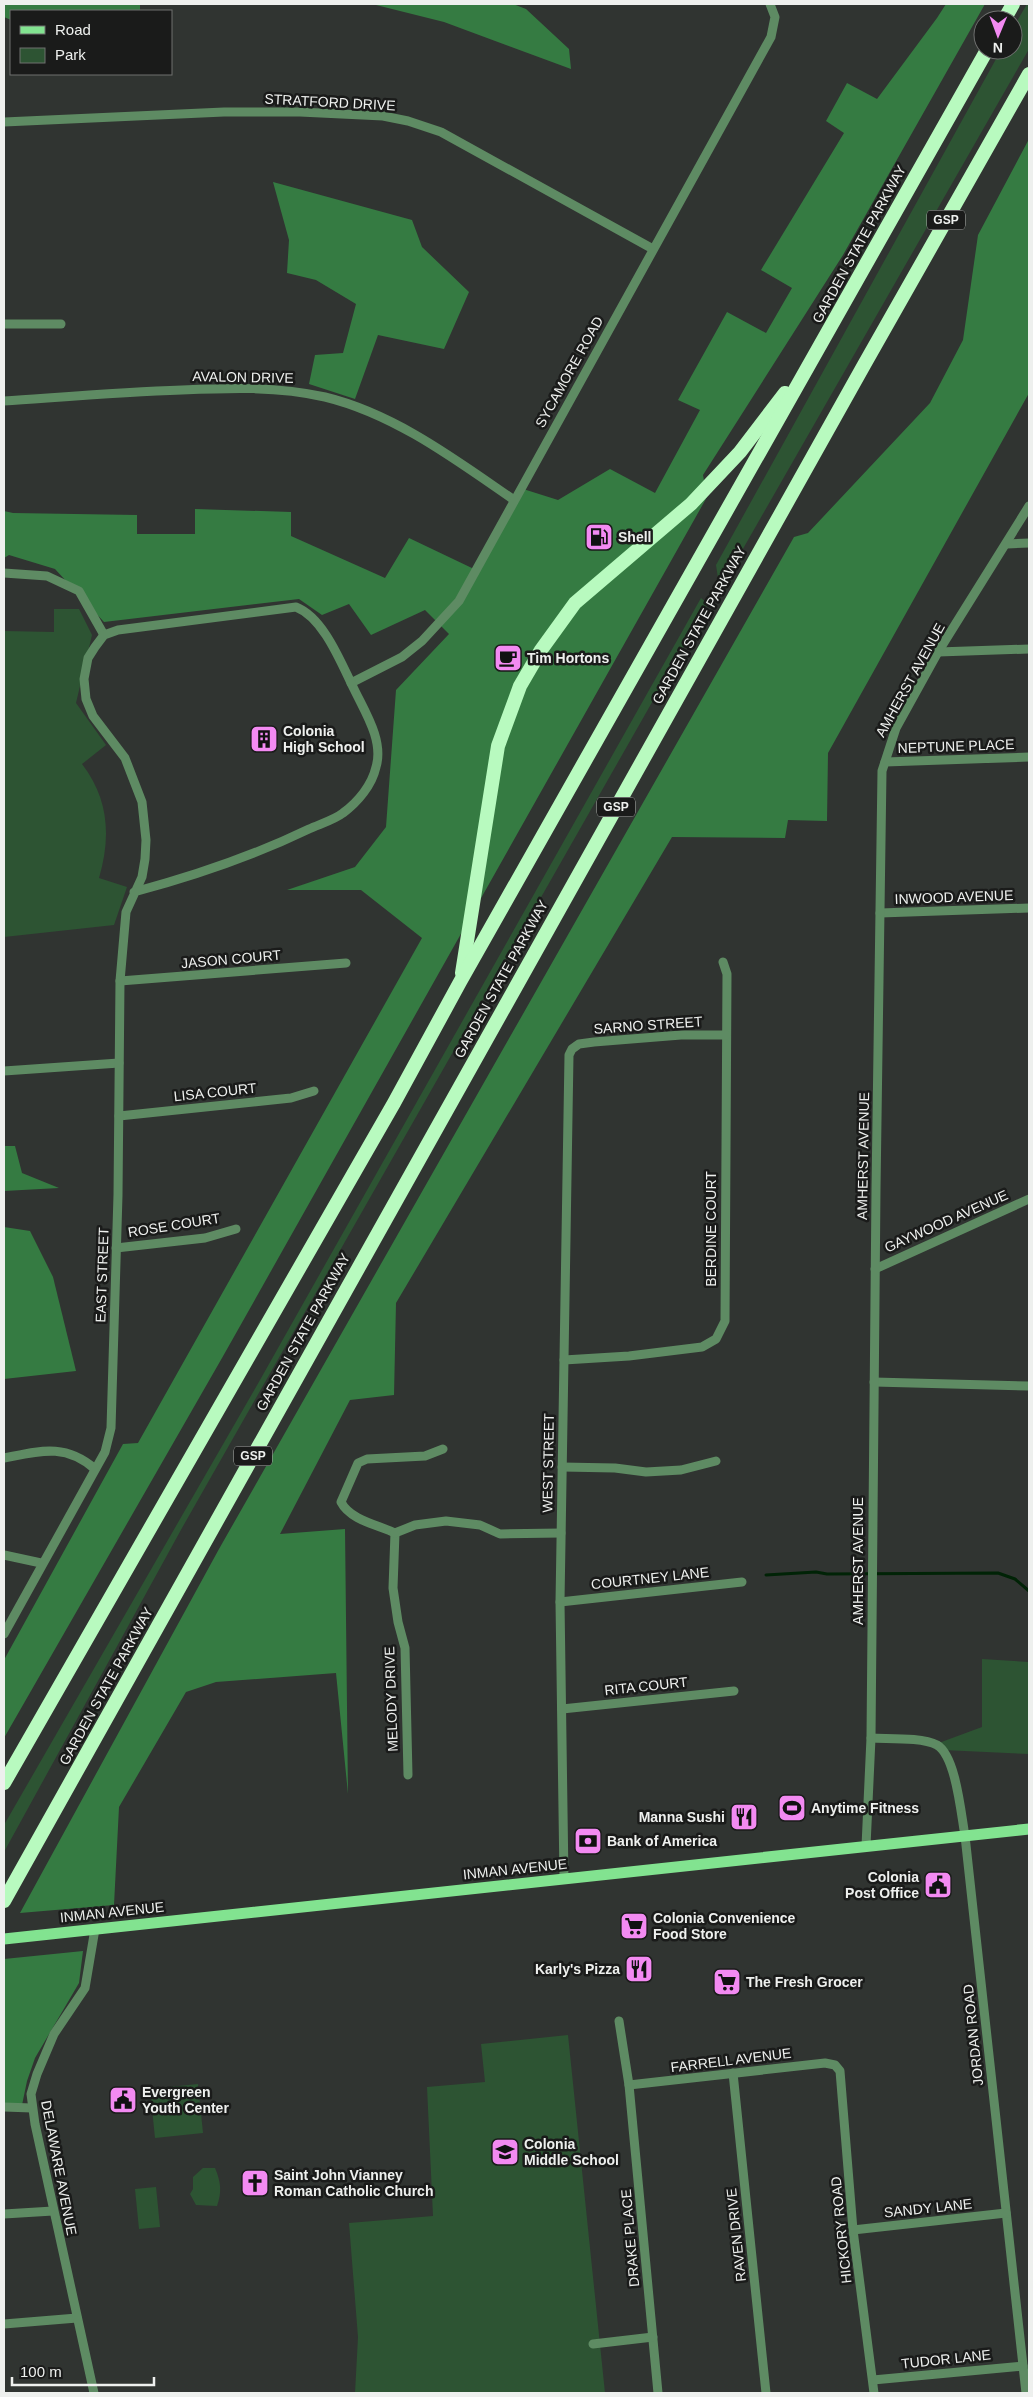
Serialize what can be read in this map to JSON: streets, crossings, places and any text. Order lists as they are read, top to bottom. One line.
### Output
{"streets":{"highway":["GSP","GARDEN STATE PARKWAY"],"main road":["INMAN AVENUE"],"street":["STRATFORD DRIVE","SYCAMORE ROAD","AVALON DRIVE","AMHERST AVENUE","NEPTUNE PLACE","INWOOD AVENUE","JASON COURT","SARNO STREET","LISA COURT","GAYWOOD AVENUE","ROSE COURT","BERDINE COURT","EAST STREET","WEST STREET","COURTNEY LANE","RITA COURT","MELODY DRIVE","JORDAN ROAD","FARRELL AVENUE","DELAWARE AVENUE","SANDY LANE","HICKORY ROAD","RAVEN DRIVE","DRAKE PLACE","TUDOR LANE"]},"crossings":[["STRATFORD DRIVE","SYCAMORE ROAD"],["SYCAMORE ROAD","AVALON DRIVE"],["AMHERST AVENUE","NEPTUNE PLACE"],["AMHERST AVENUE","INWOOD AVENUE"],["AMHERST AVENUE","GAYWOOD AVENUE"],["AMHERST AVENUE","INMAN AVENUE"],["AMHERST AVENUE","JORDAN ROAD"],["JASON COURT","EAST STREET"],["SARNO STREET","BERDINE COURT"],["SARNO STREET","WEST STREET"],["LISA COURT","EAST STREET"],["ROSE COURT","EAST STREET"],["BERDINE COURT","WEST STREET"],["WEST STREET","COURTNEY LANE"],["WEST STREET","RITA COURT"],["WEST STREET","INMAN AVENUE"],["INMAN AVENUE","JORDAN ROAD"],["INMAN AVENUE","DELAWARE AVENUE"],["JORDAN ROAD","SANDY LANE"],["JORDAN ROAD","TUDOR LANE"],["FARRELL AVENUE","HICKORY ROAD"],["FARRELL AVENUE","RAVEN DRIVE"],["FARRELL AVENUE","DRAKE PLACE"],["SANDY LANE","HICKORY ROAD"],["HICKORY ROAD","TUDOR LANE"]],"places":{"fuel station":["Shell"],"cafe":["Tim Hortons"],"building":["Colonia High School"],"sports":["Anytime Fitness"],"restaurant":["Manna Sushi","Karly's Pizza"],"bank":["Bank of America"],"public building":["Colonia Post Office","Evergreen Youth Center"],"supermarket":["Colonia Convenience Food Store","The Fresh Grocer"],"school or university":["Colonia Middle School"],"church":["Saint John Vianney Roman Catholic Church"]},"legend":["Road","Park"],"scale_bar":"100 m","north":"bottom"}
